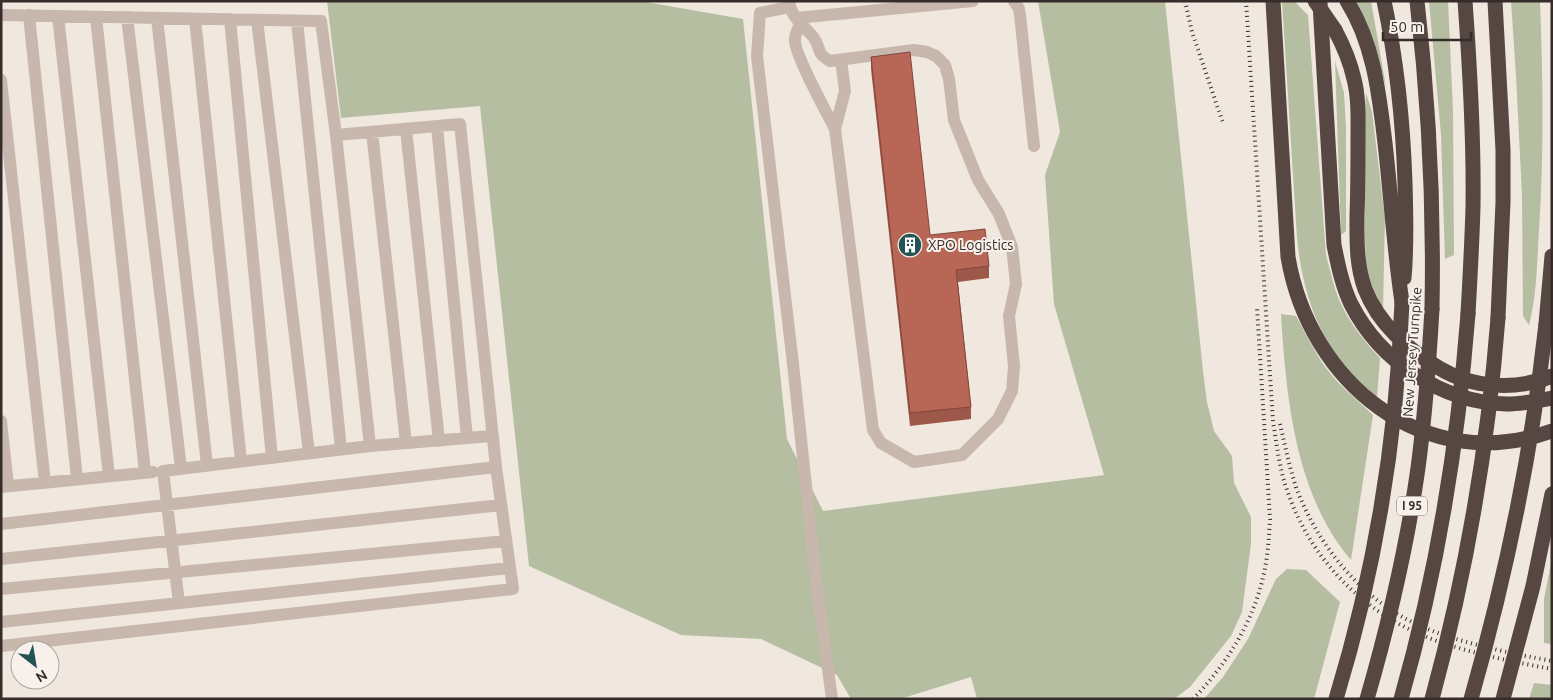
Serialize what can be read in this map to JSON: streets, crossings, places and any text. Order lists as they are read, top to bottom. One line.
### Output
{"streets":{"highway":["New Jersey Turnpike","I 95"]},"places":{"building":["XPO Logistics"]},"scale_bar":"50 m","north":"bottom right"}
